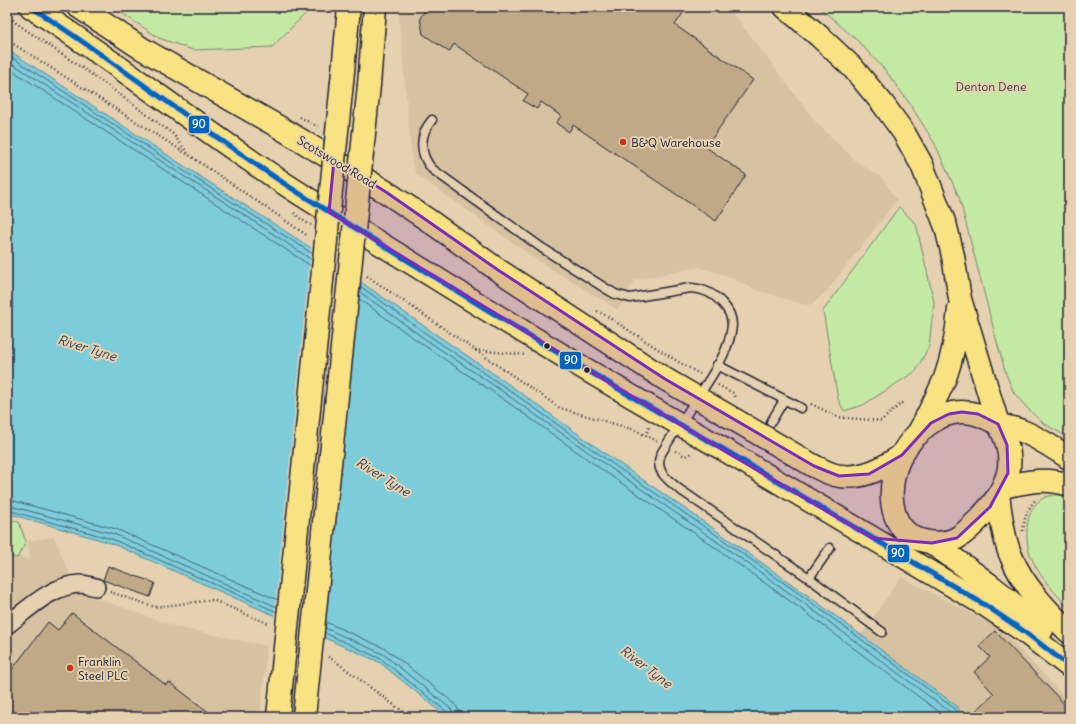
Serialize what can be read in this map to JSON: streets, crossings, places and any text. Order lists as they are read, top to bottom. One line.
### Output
{"streets":{"main road":["Scotswood Road"]},"water":["River Tyne"],"parks":["Denton Dene"],"places":["B&Q Warehouse","Franklin Steel PLC"],"lines":["transit line 90"]}
